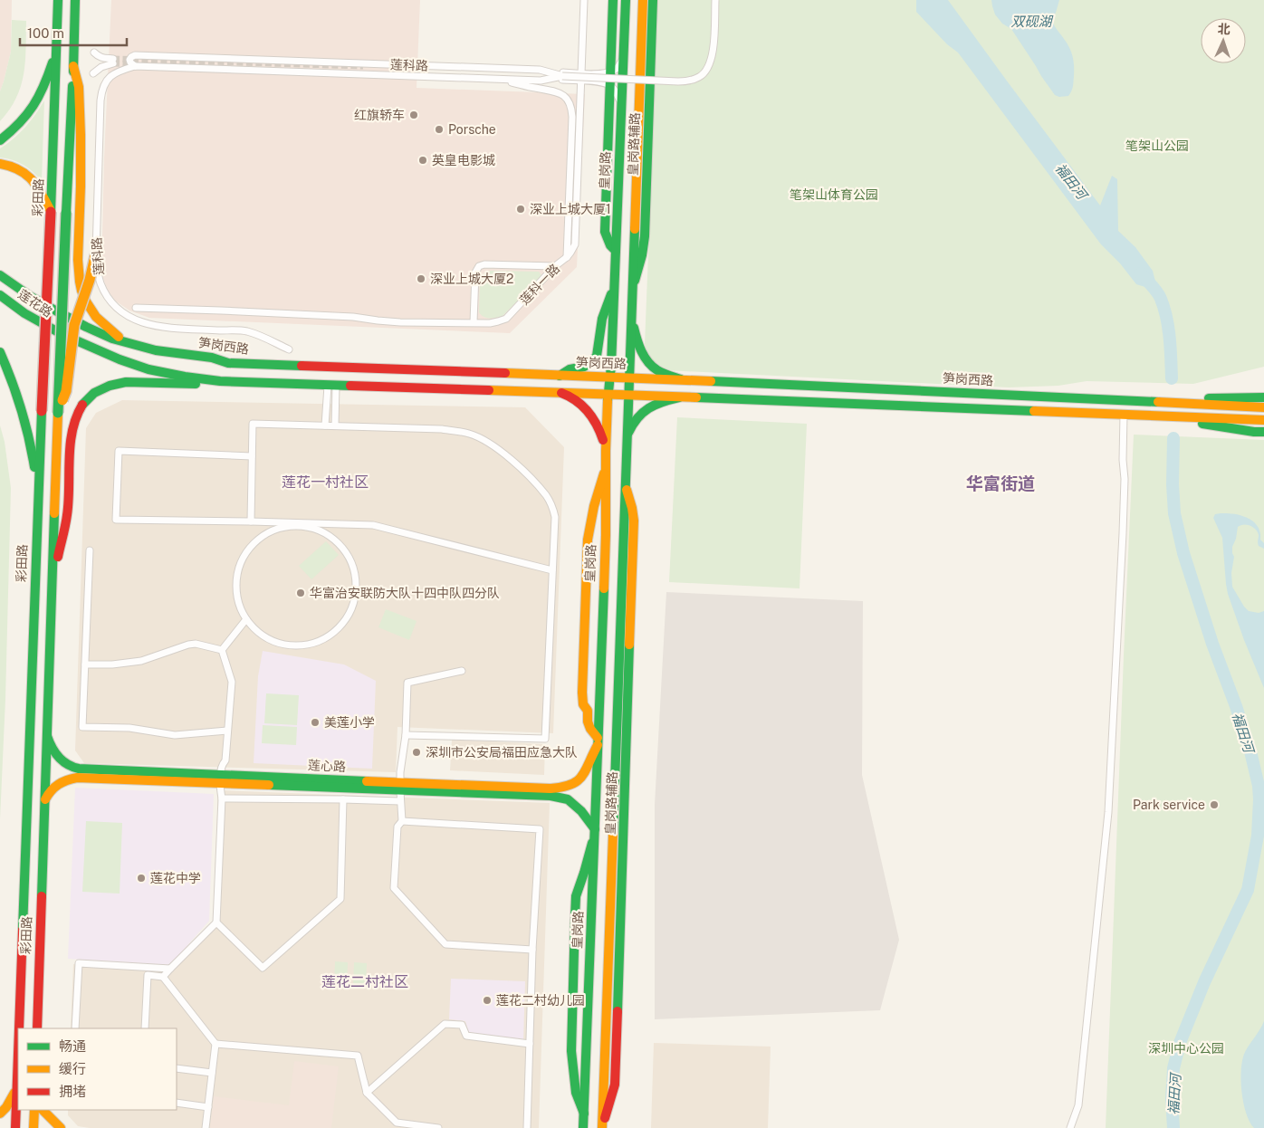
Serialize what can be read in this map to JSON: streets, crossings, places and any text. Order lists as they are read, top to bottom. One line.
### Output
{"streets":{"main road":["皇岗路辅路","皇岗路","彩田路","莲花路","笋岗西路","莲心路"],"street":["莲科路","莲科一路"]},"crossings":[["莲科路","莲科一路"],["皇岗路辅路","皇岗路"],["皇岗路辅路","莲心路"],["皇岗路","笋岗西路"],["皇岗路","莲心路"],["彩田路","莲心路"],["莲花路","笋岗西路"]],"districts":["莲花一村社区","华富街道","莲花二村社区"],"water":["双砚湖","福田河"],"parks":["笔架山公园","笔架山体育公园","深圳中心公园"],"places":["红旗轿车","Porsche","英皇电影城","深业上城大厦1","深业上城大厦2","华富治安联防大队十四中队四分队","美莲小学","深圳市公安局福田应急大队","Park service","莲花中学","莲花二村幼儿园"],"legend":["畅通","缓行","拥堵"],"scale_bar":"100 m","north":"top"}
